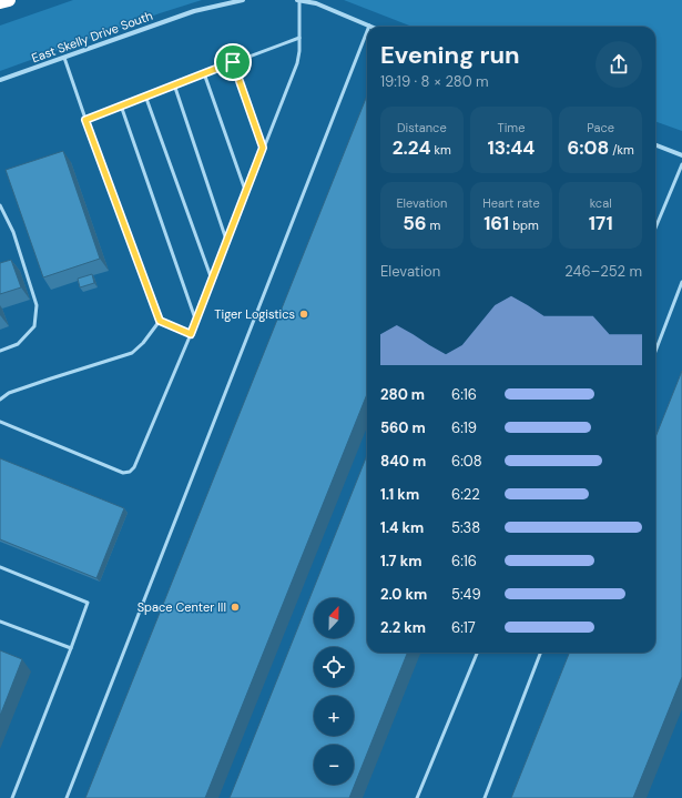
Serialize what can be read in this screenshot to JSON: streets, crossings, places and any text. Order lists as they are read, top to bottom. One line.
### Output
{"streets":{"street":["East Skelly Drive South"]},"places":["Tiger Logistics","Space Center III"],"north":"top","page":{"heading":["Evening run","19:19 · 8 × 280 m"],"stats":[["Distance","2.24 km"],["Time","13:44"],["Pace","6:08 /km"],["Elevation","56 m"],["Heart rate","161 bpm"],["kcal","171"]],"chart":["Elevation","246–252 m"],"list":[{"name":"280 m","note":"6:16"},{"name":"560 m","note":"6:19"},{"name":"840 m","note":"6:08"},{"name":"1.1 km","note":"6:22"},{"name":"1.4 km","note":"5:38"},{"name":"1.7 km","note":"6:16"},{"name":"2.0 km","note":"5:49"},{"name":"2.2 km","note":"6:17"}],"map_buttons":["+","−"]}}
